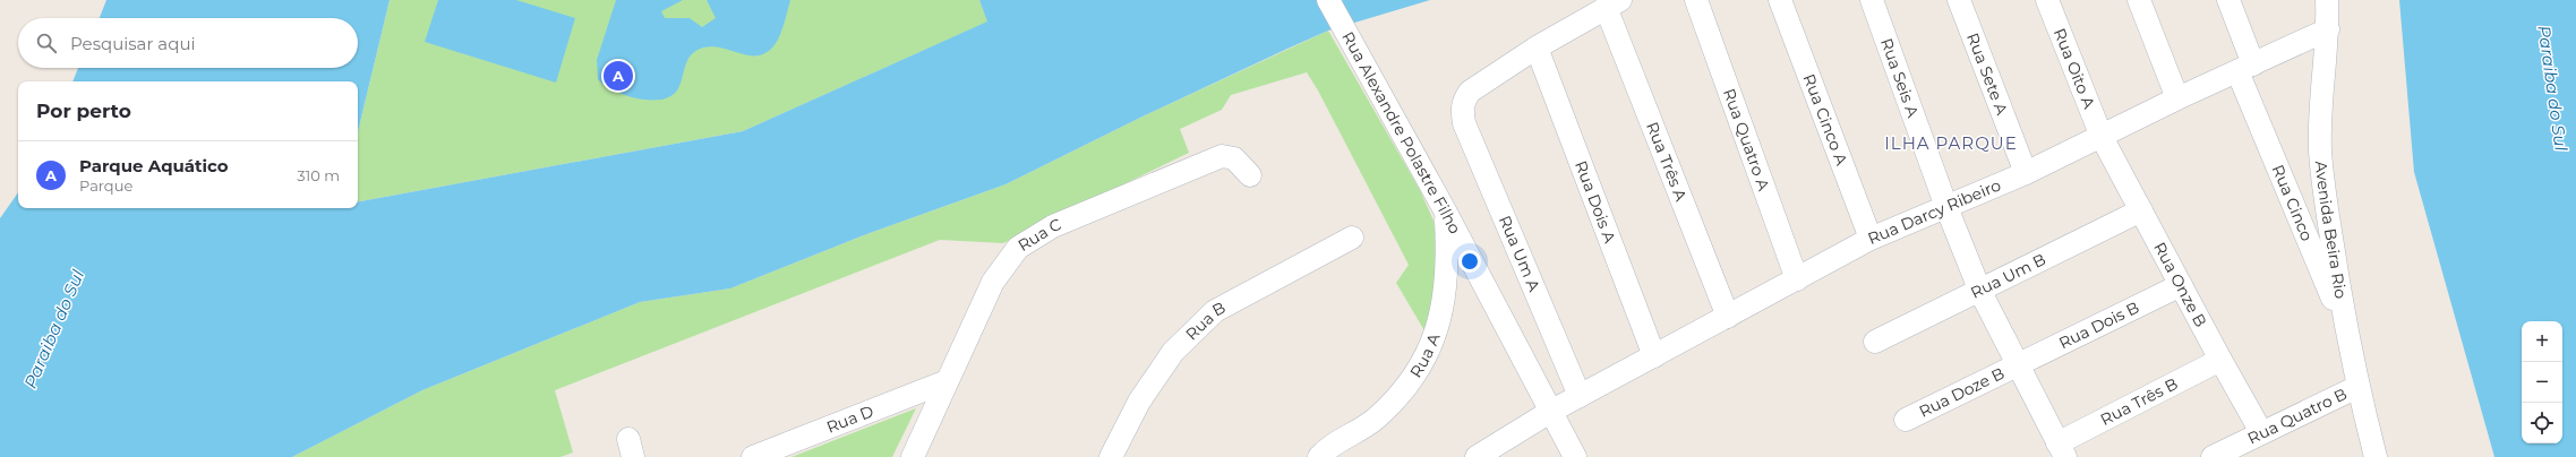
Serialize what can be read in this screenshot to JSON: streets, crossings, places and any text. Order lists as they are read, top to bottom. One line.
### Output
{"streets":{"street":["Rua Oito A","Rua Sete A","Rua Seis A","Rua Cinco A","Rua Alexandre Polastre Filho","Rua Quatro A","Rua Três A","Rua Dois A","Rua Cinco","Rua Darcy Ribeiro","Avenida Beira Rio","Rua C","Rua Um A","Rua Um B","Rua Onze B","Rua B","Rua Dois B","Rua A","Rua Doze B","Rua Três B","Rua Quatro B","Rua D"]},"crossings":[["Rua Oito A","Rua Darcy Ribeiro"],["Rua Oito A","Rua Onze B"],["Rua Sete A","Rua Darcy Ribeiro"],["Rua Seis A","Rua Darcy Ribeiro"],["Rua Seis A","Rua Um B"],["Rua Seis A","Rua Dois B"],["Rua Seis A","Rua Doze B"],["Rua Seis A","Rua Três B"],["Rua Cinco A","Rua Darcy Ribeiro"],["Rua Alexandre Polastre Filho","Rua Darcy Ribeiro"],["Rua Alexandre Polastre Filho","Rua A"],["Rua Quatro A","Rua Darcy Ribeiro"],["Rua Três A","Rua Darcy Ribeiro"],["Rua Dois A","Rua Darcy Ribeiro"],["Rua Dois A","Rua Um A"],["Rua Cinco","Rua Darcy Ribeiro"],["Rua Cinco","Avenida Beira Rio"],["Rua Darcy Ribeiro","Avenida Beira Rio"],["Rua Darcy Ribeiro","Rua Um A"],["Rua Darcy Ribeiro","Rua Onze B"],["Avenida Beira Rio","Rua Quatro B"],["Rua C","Rua D"],["Rua Um B","Rua Onze B"],["Rua Onze B","Rua Dois B"],["Rua Onze B","Rua Três B"],["Rua Onze B","Rua Quatro B"],["Rua Dois B","Rua Doze B"]],"districts":["ILHA PARQUE"],"water":["Paraiba do Sul"],"page":{"search":"Pesquisar aqui","pins":"A","heading":"Por perto","list":[{"mark":"A","name":"Parque Aquático","note":"Parque","value":"310 m"}],"map_buttons":["+","−"]}}
